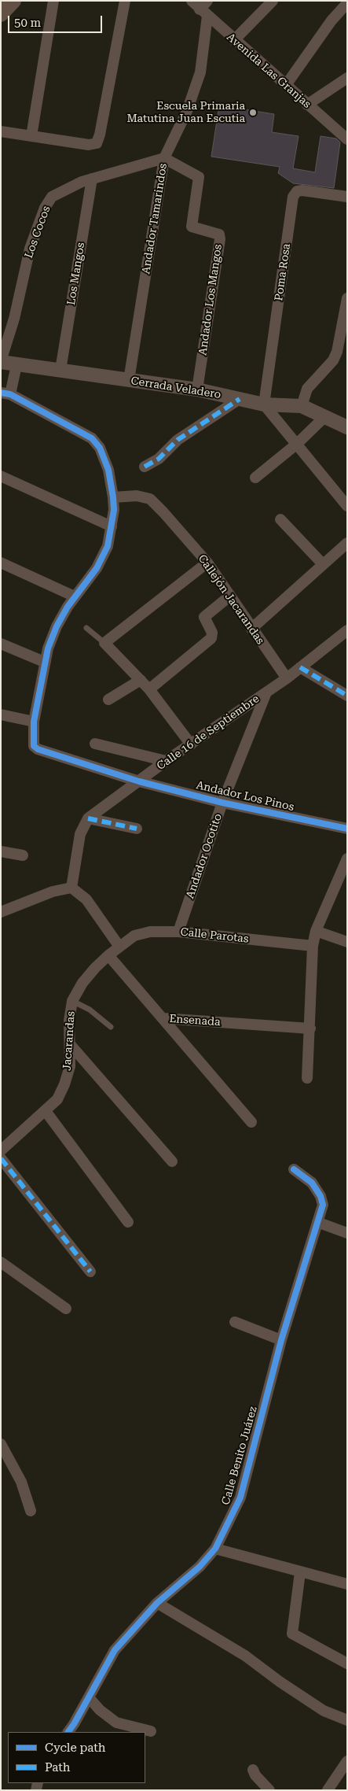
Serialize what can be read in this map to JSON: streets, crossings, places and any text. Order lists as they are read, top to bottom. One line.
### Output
{"streets":{"street":["Avenida Las Granjas","Andador Tamarindos","Los Cocos","Poma Rosa","Los Mangos","Andador Los Mangos","Cerrada Veladero","Callejón Jacarandas","Calle 16 de Septiembre","Andador Los Pinos","Andador Ocotito","Calle Parotas","Ensenada","Jacarandas","Calle Benito Juárez"]},"crossings":[["Avenida Las Granjas","Andador Tamarindos"],["Andador Tamarindos","Los Cocos"],["Andador Tamarindos","Andador Los Mangos"],["Andador Tamarindos","Cerrada Veladero"],["Los Cocos","Los Mangos"],["Los Cocos","Andador Los Mangos"],["Los Cocos","Cerrada Veladero"],["Poma Rosa","Cerrada Veladero"],["Los Mangos","Cerrada Veladero"],["Andador Los Mangos","Cerrada Veladero"],["Callejón Jacarandas","Calle 16 de Septiembre"],["Calle 16 de Septiembre","Andador Los Pinos"],["Calle 16 de Septiembre","Andador Ocotito"],["Andador Los Pinos","Andador Ocotito"],["Andador Ocotito","Calle Parotas"],["Calle Parotas","Jacarandas"],["Ensenada","Jacarandas"]],"places":["Escuela Primaria Matutina Juan Escutia"],"legend":["Cycle path","Path"],"scale_bar":"50 m"}
